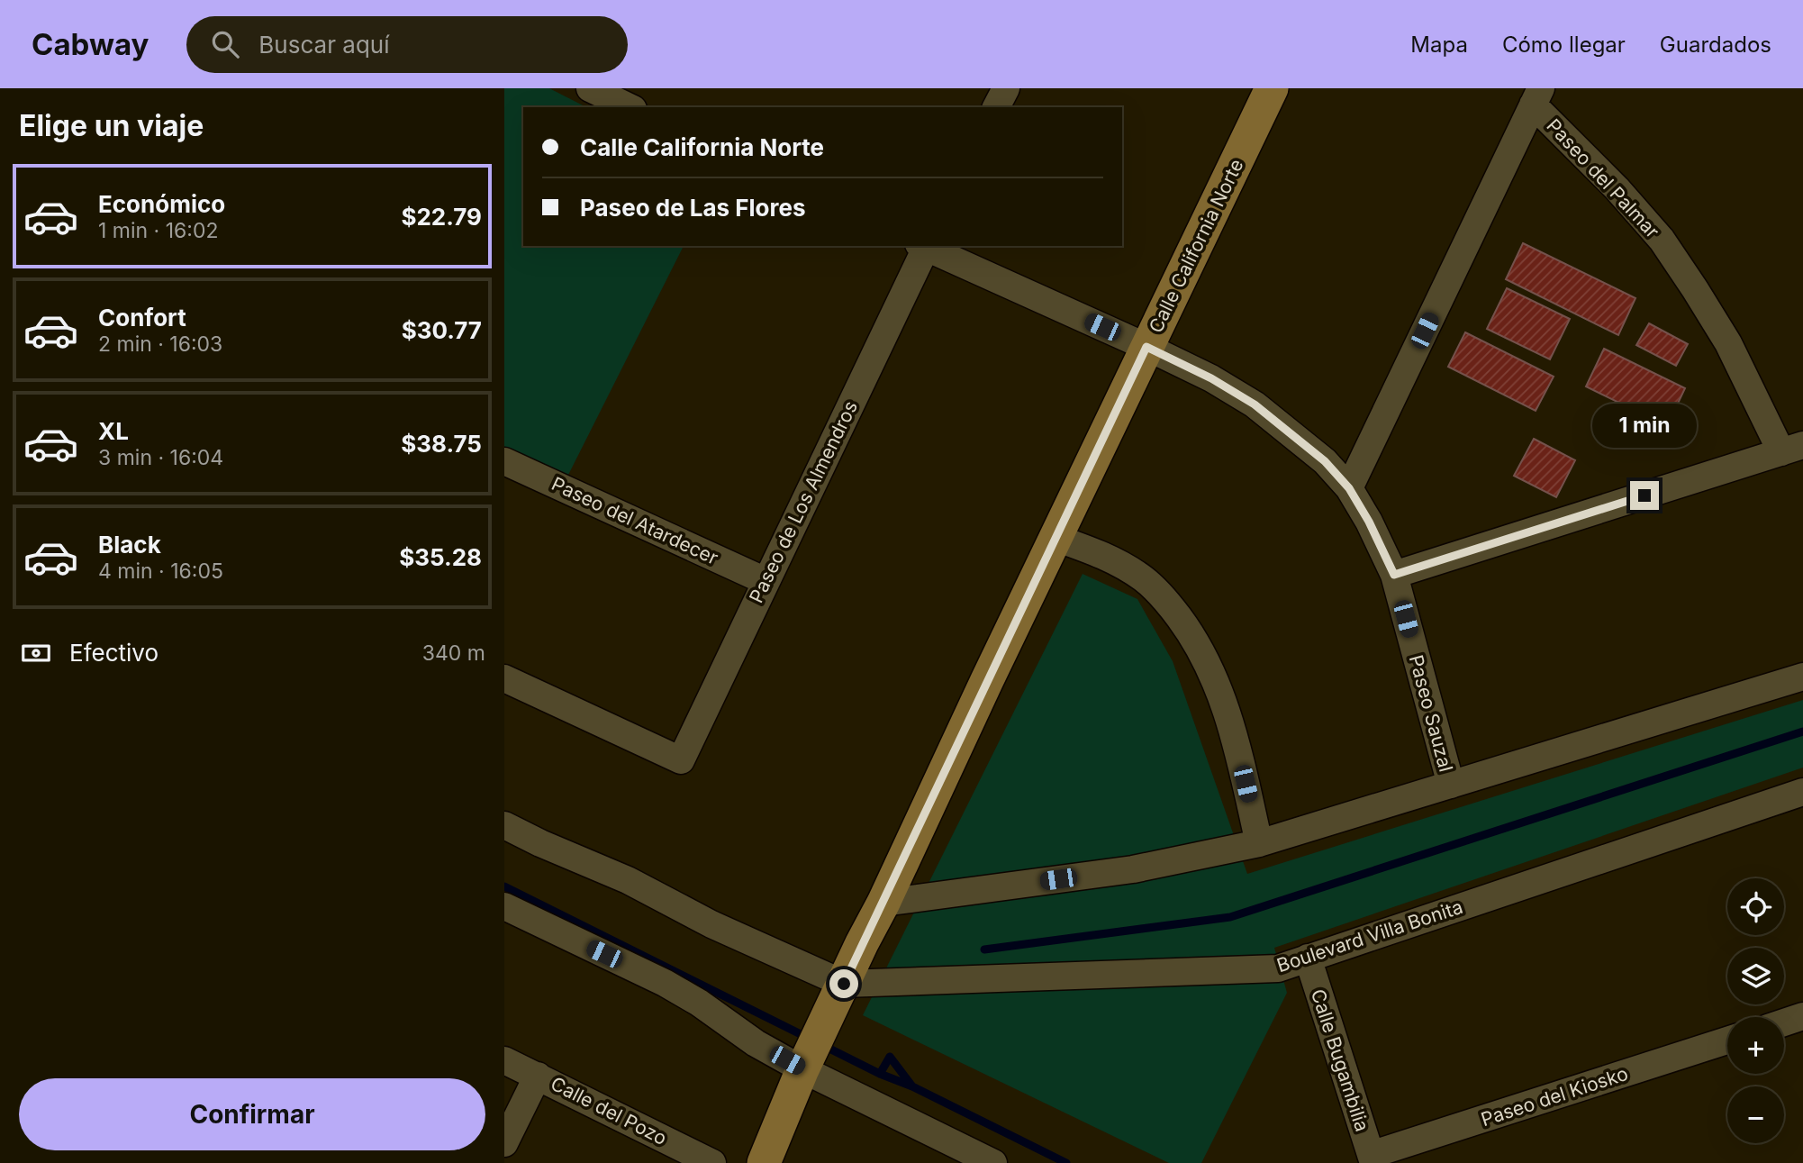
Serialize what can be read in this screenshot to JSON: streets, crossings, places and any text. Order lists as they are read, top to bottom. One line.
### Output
{"streets":{"main road":["Calle California Norte"],"street":["Paseo del Palmar","Paseo de Los Almendros","Paseo del Atardecer","Paseo Sauzal","Boulevard Villa Bonita","Calle Bugambilia","Paseo del Kiosko","Calle del Pozo"]},"crossings":[["Calle California Norte","Paseo Sauzal"],["Calle California Norte","Boulevard Villa Bonita"],["Paseo de Los Almendros","Paseo del Atardecer"],["Paseo de Los Almendros","Paseo Sauzal"],["Boulevard Villa Bonita","Calle Bugambilia"],["Calle Bugambilia","Paseo del Kiosko"]],"page":{"header":"Cabway","search":"Buscar aquí","nav":["Mapa","Cómo llegar","Guardados"],"heading":"Elige un viaje","banner":["Calle California Norte","Paseo de Las Flores"],"list":[{"name":"Económico","note":"1 min · 16:02","value":"$22.79"},{"name":"Confort","note":"2 min · 16:03","value":"$30.77"},{"name":"XL","note":"3 min · 16:04","value":"$38.75"},{"name":"Black","note":"4 min · 16:05","value":"$35.28"}],"bubble":"1 min","pay":["Efectivo","340 m"],"map_buttons":["+","−"],"buttons":"Confirmar"}}
